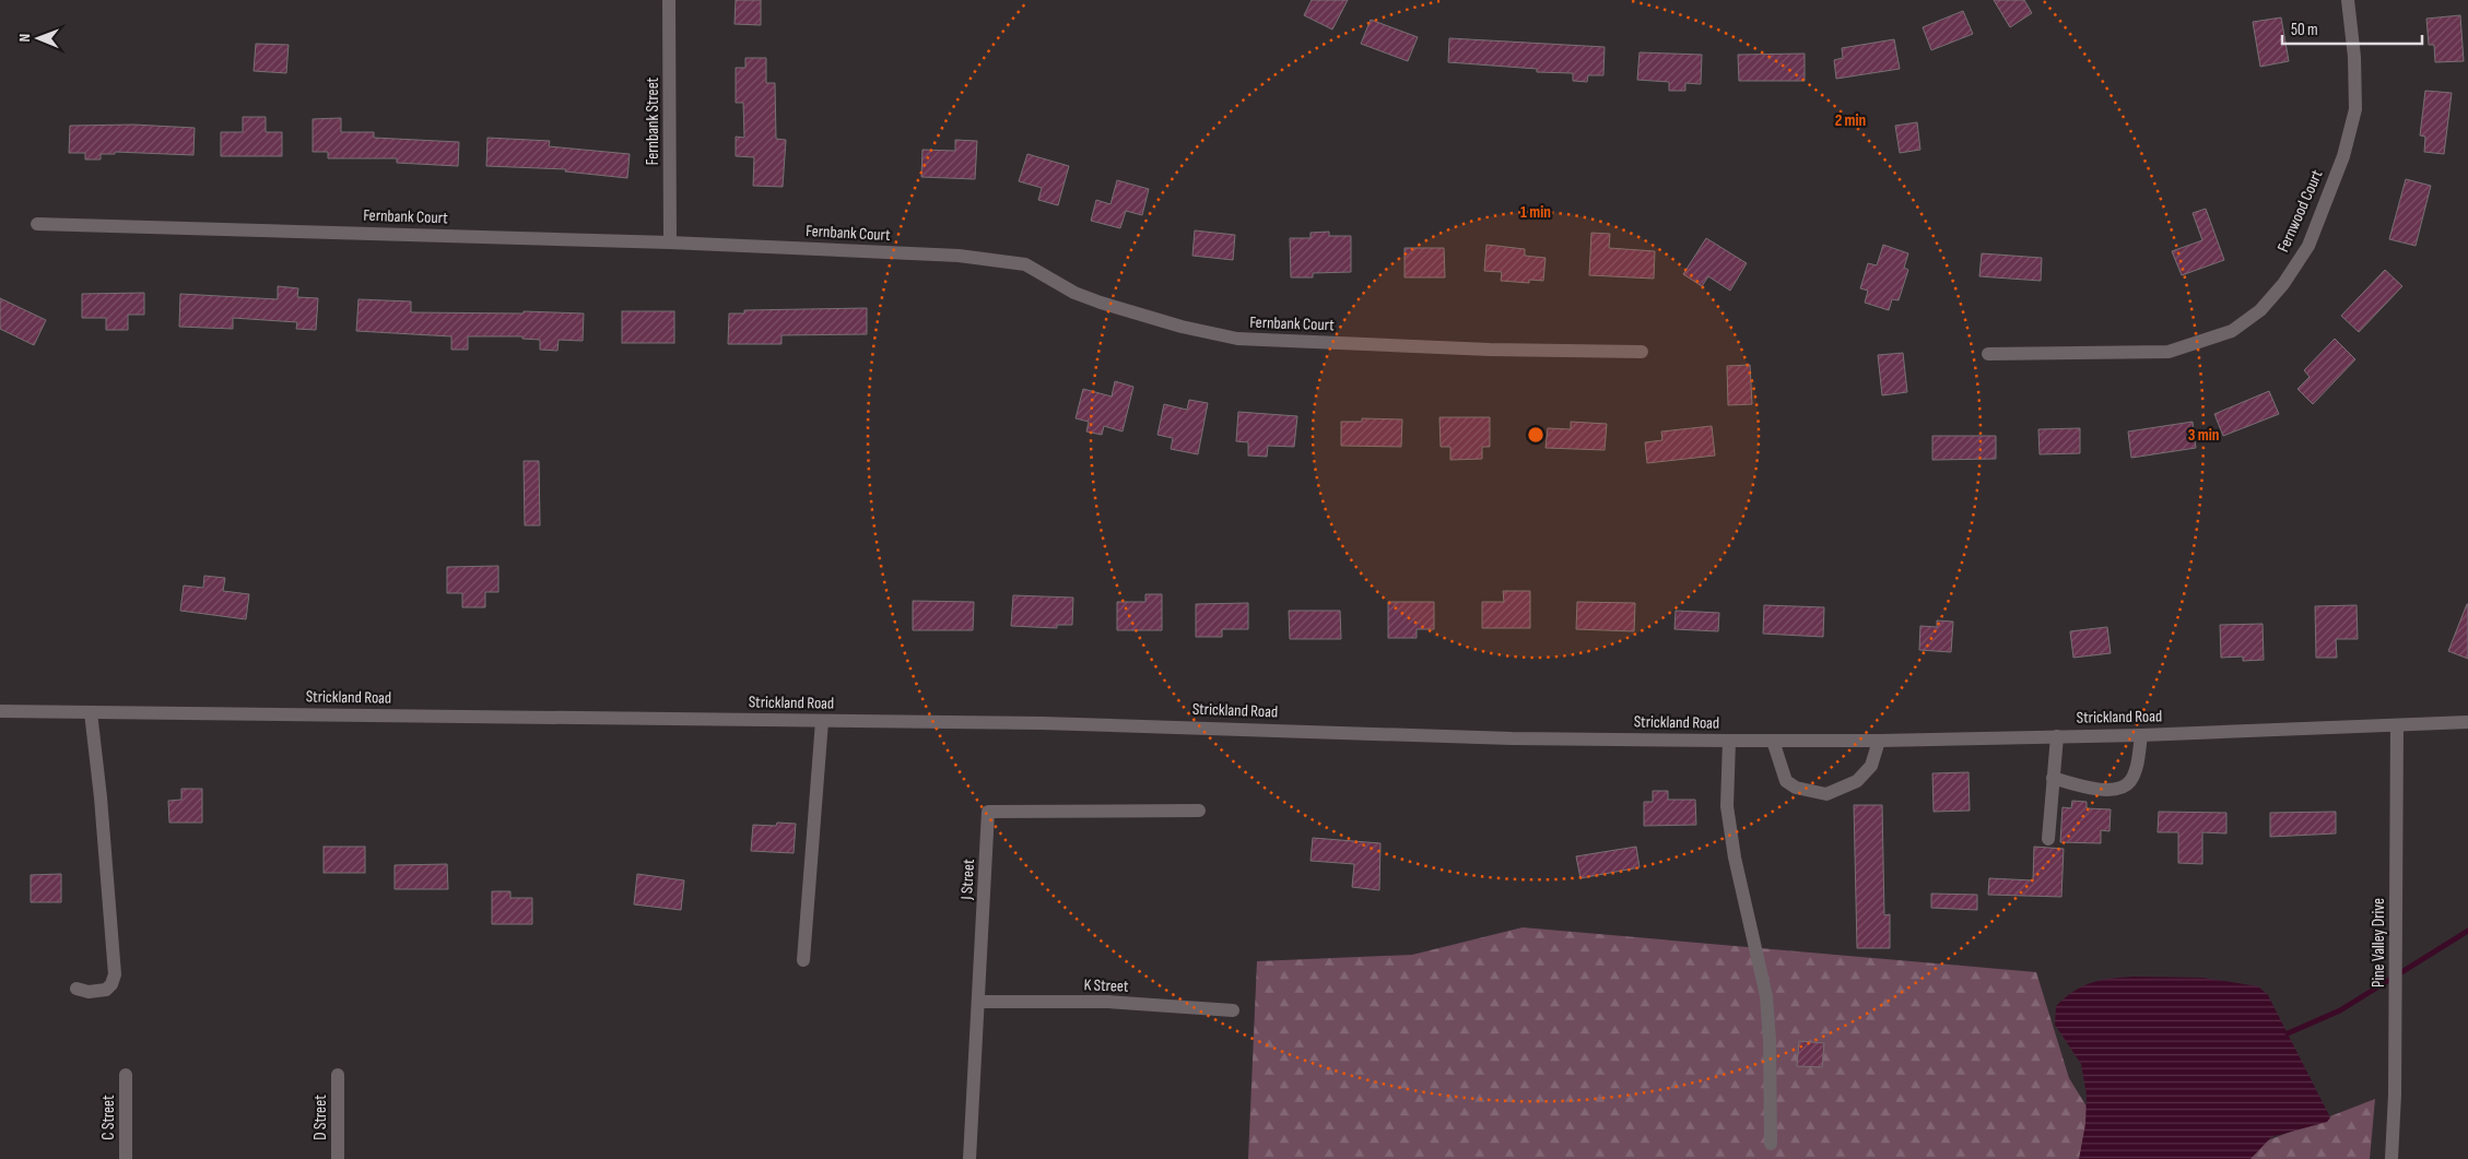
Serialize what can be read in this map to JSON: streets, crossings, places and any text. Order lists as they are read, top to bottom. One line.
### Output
{"streets":{"street":["Fernbank Street","Fernwood Court","Fernbank Court","Strickland Road","J Street","Pine Valley Drive","K Street","C Street","D Street"]},"crossings":[["Fernbank Street","Fernbank Court"],["Strickland Road","Pine Valley Drive"],["J Street","K Street"]],"scale_bar":"50 m","north":"left","rings":["2 min","1 min","3 min"]}
